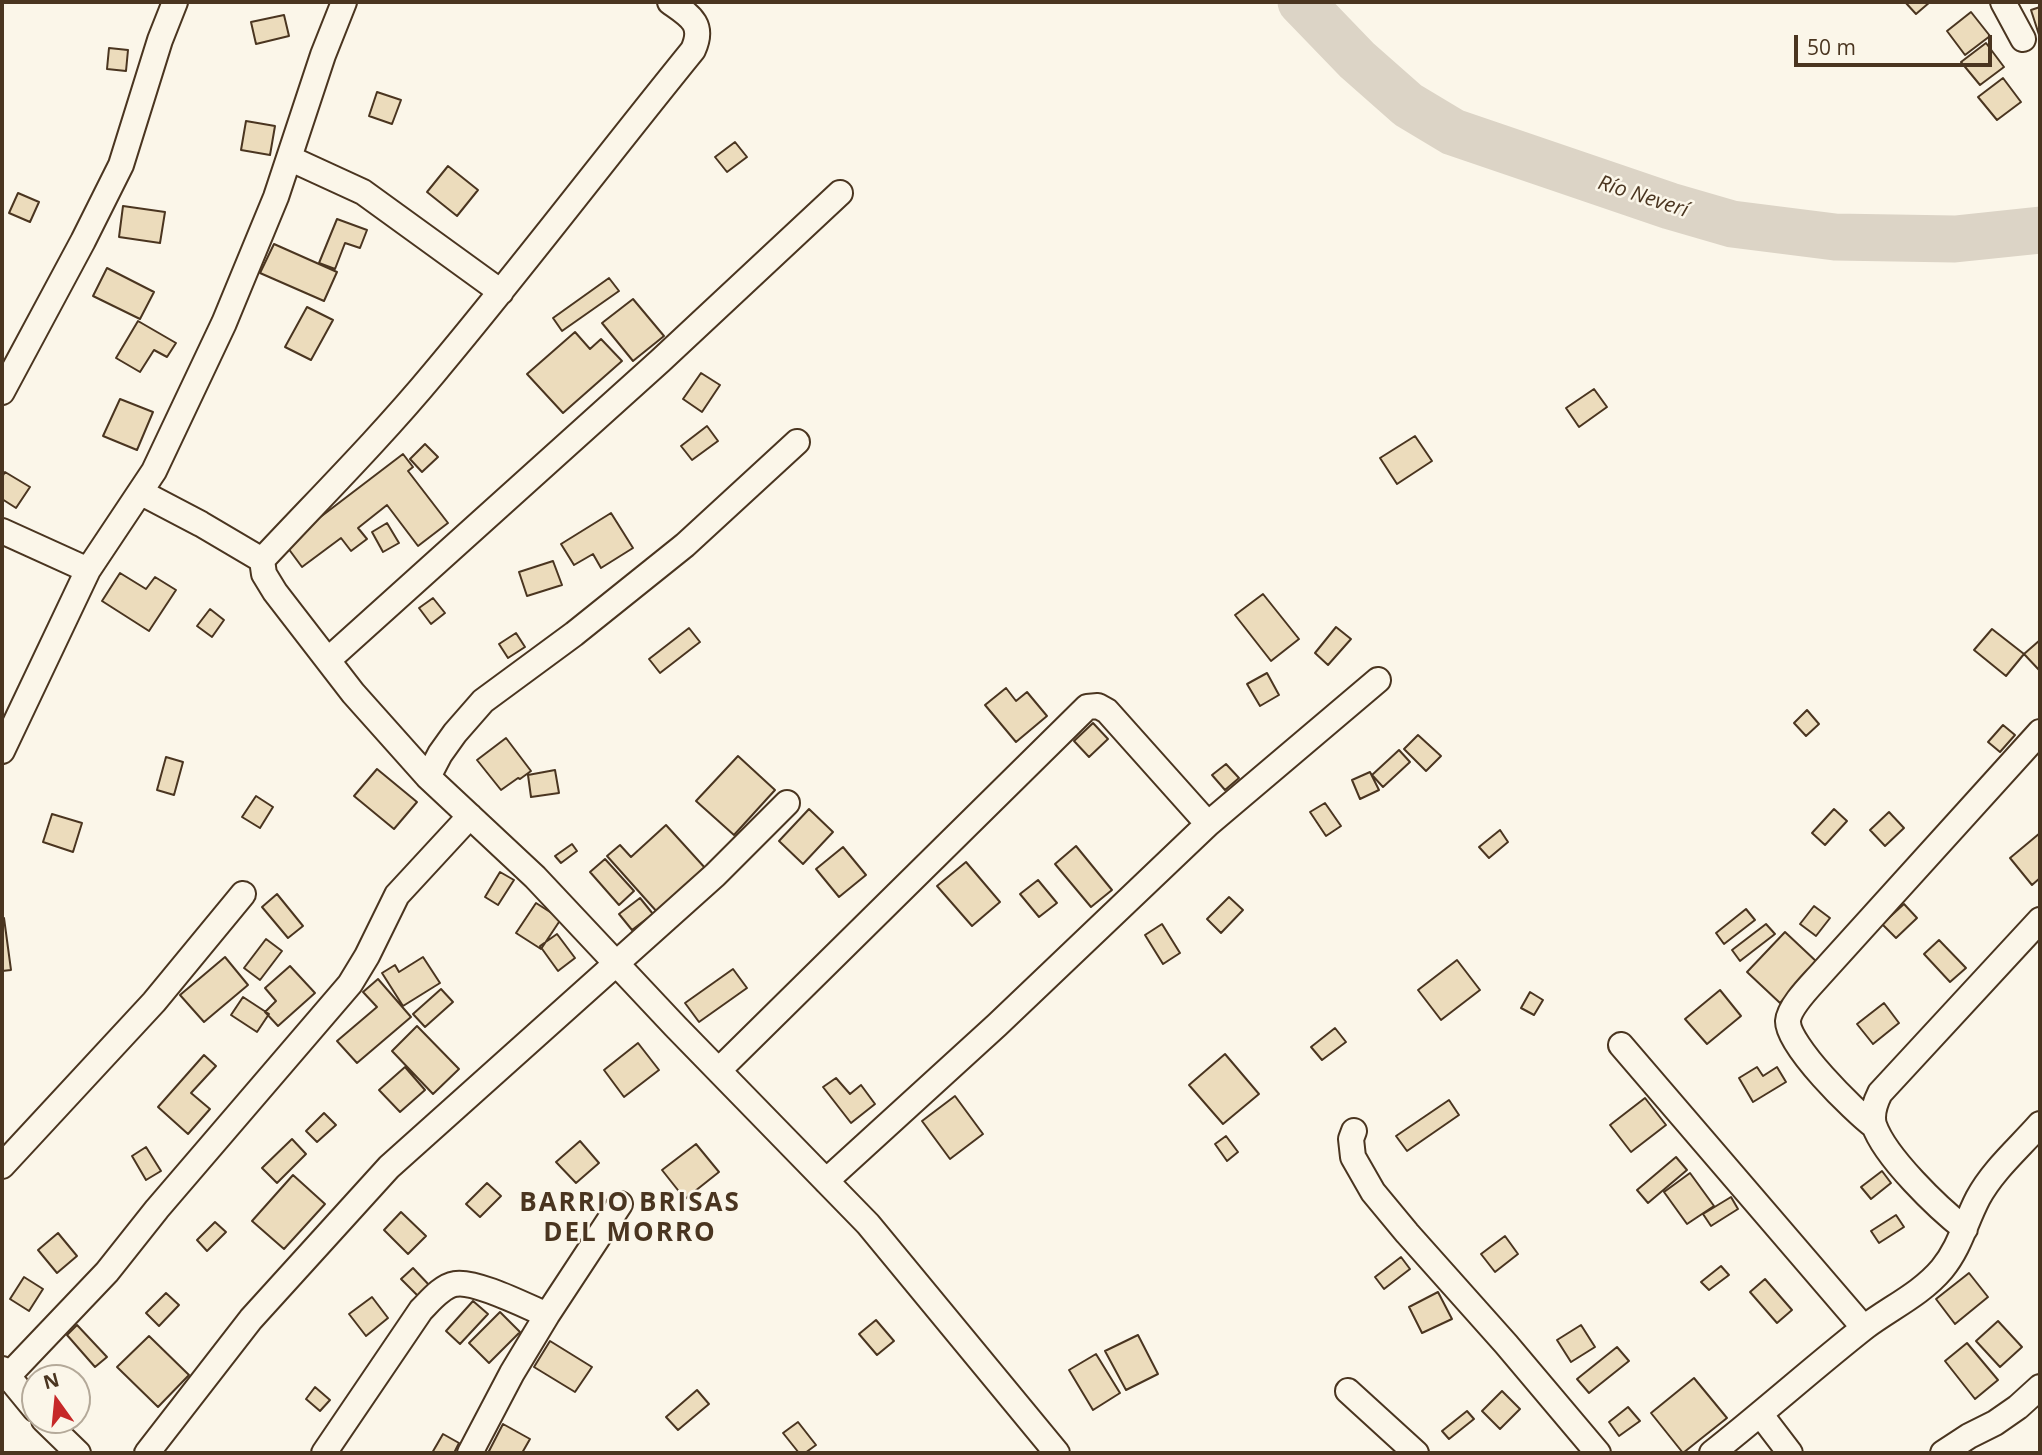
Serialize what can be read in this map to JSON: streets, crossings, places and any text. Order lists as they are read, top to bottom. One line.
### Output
{"districts":["BARRIO BRISAS DEL MORRO"],"water":["Río Neverí"],"scale_bar":"50 m","north":"top"}
